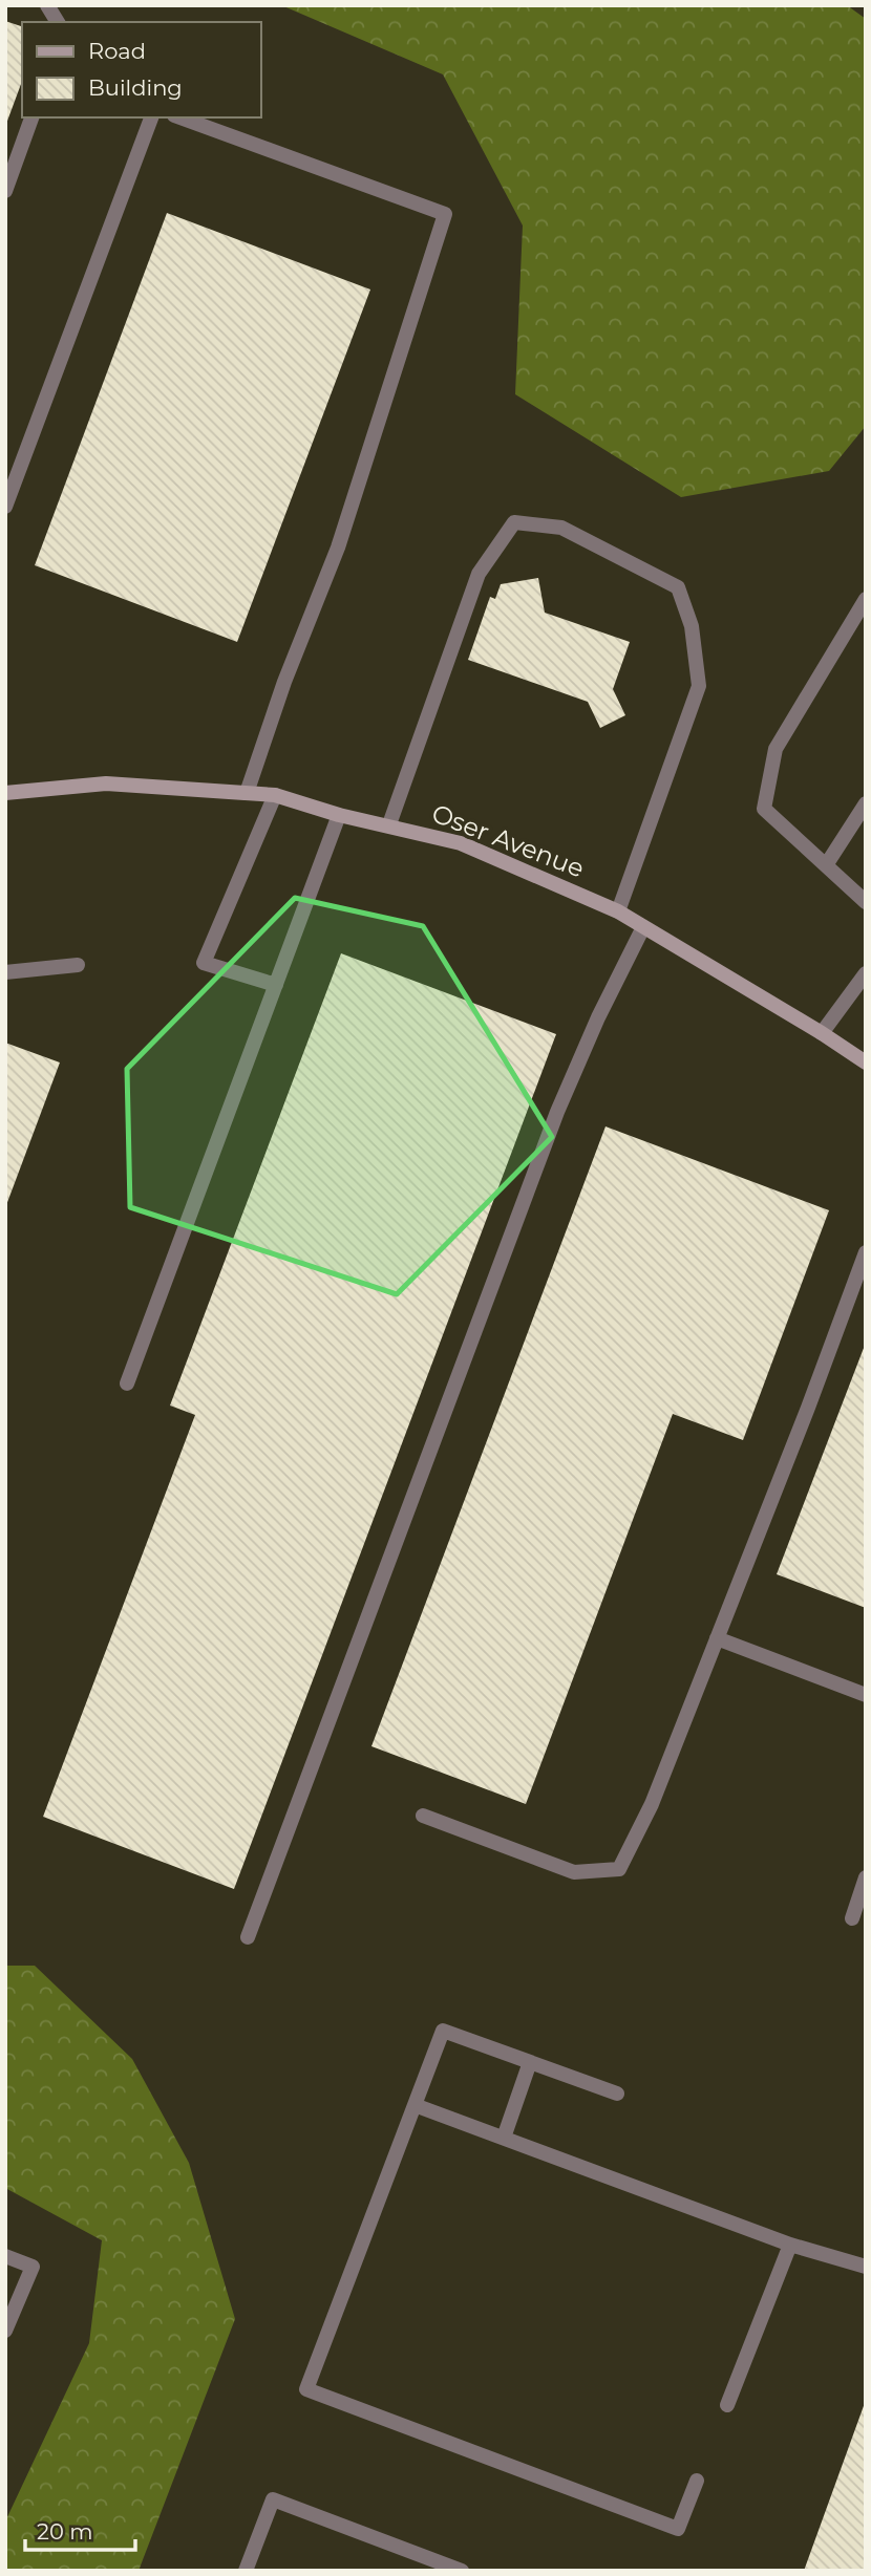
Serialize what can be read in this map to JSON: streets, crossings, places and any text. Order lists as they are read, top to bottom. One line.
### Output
{"streets":{"street":["Oser Avenue"]},"legend":["Road","Building"],"scale_bar":"20 m"}
